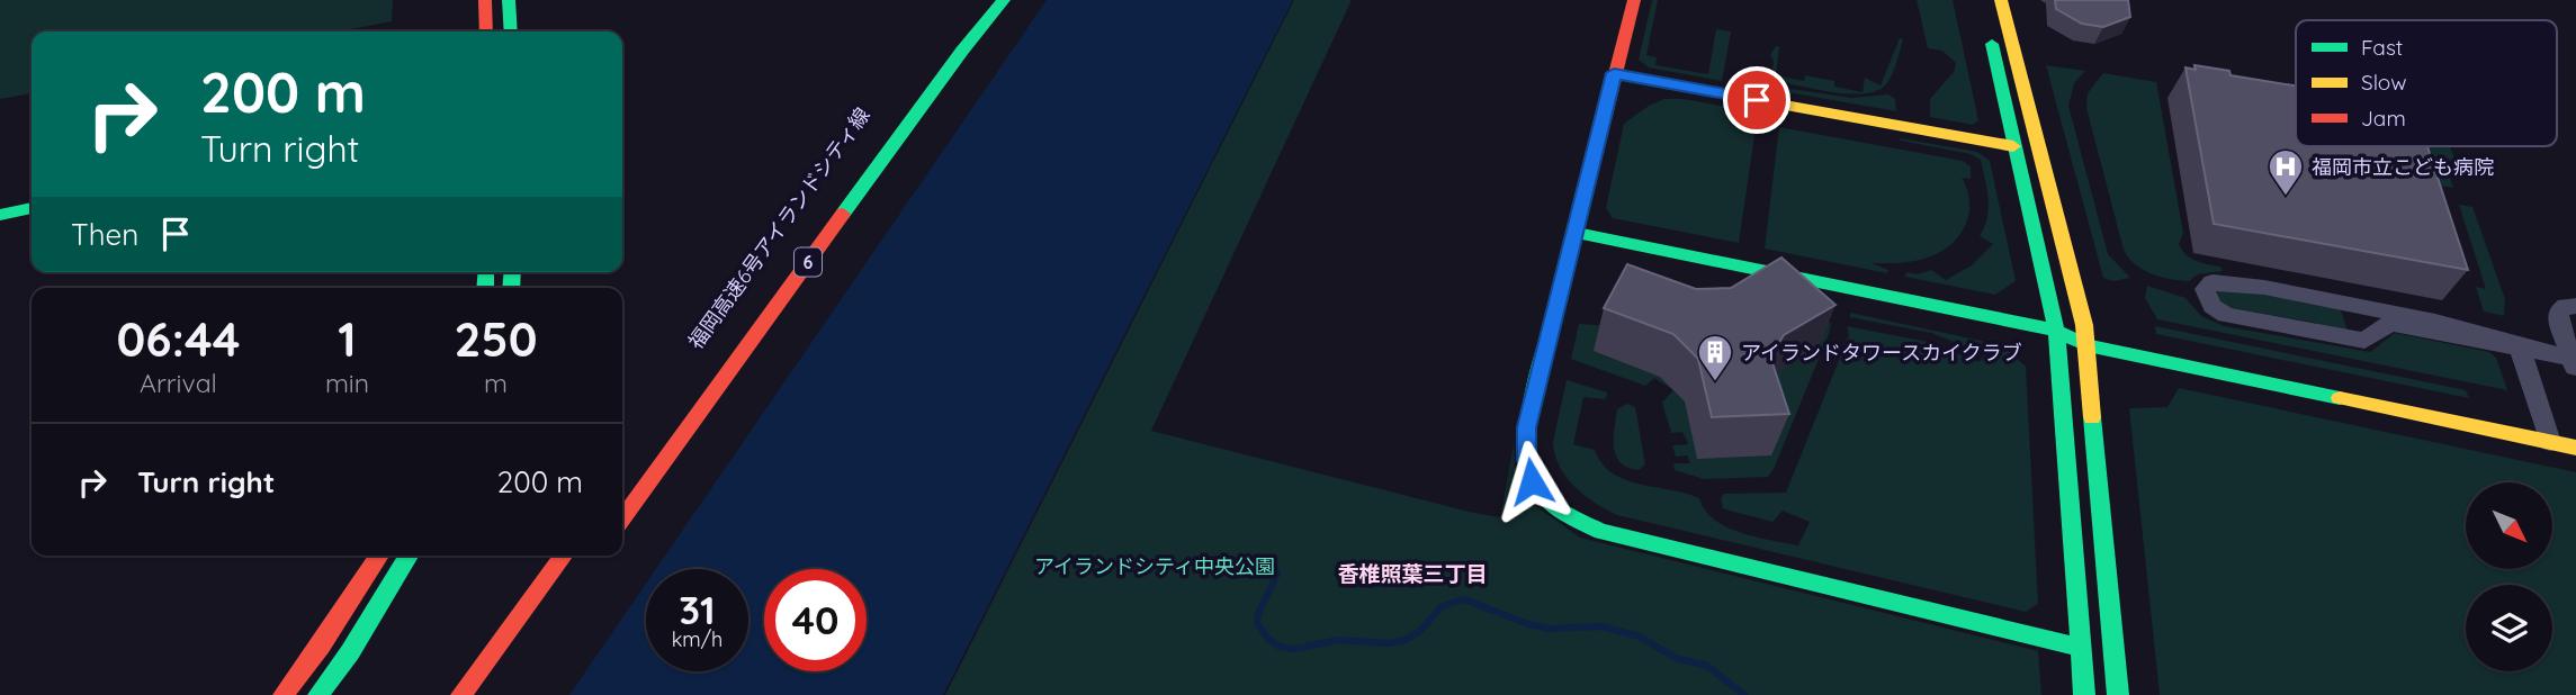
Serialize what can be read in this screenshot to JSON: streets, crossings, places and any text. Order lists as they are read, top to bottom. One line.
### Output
{"streets":{"main road":["6"]},"districts":["香椎照葉三丁目"],"parks":["アイランドシティ中央公園"],"places":{"hospital":["福岡市立こども病院"],"building":["アイランドタワースカイクラブ"]},"legend":["Fast","Slow","Jam"],"north":"bottom right","page":{"turn":["200 m","Turn right"],"then":"Then","eta":["06:44","Arrival","1","min","250","m"],"list":[{"name":"Turn right","value":"200 m"}],"speed":"31 km/h","limit":"40"}}
